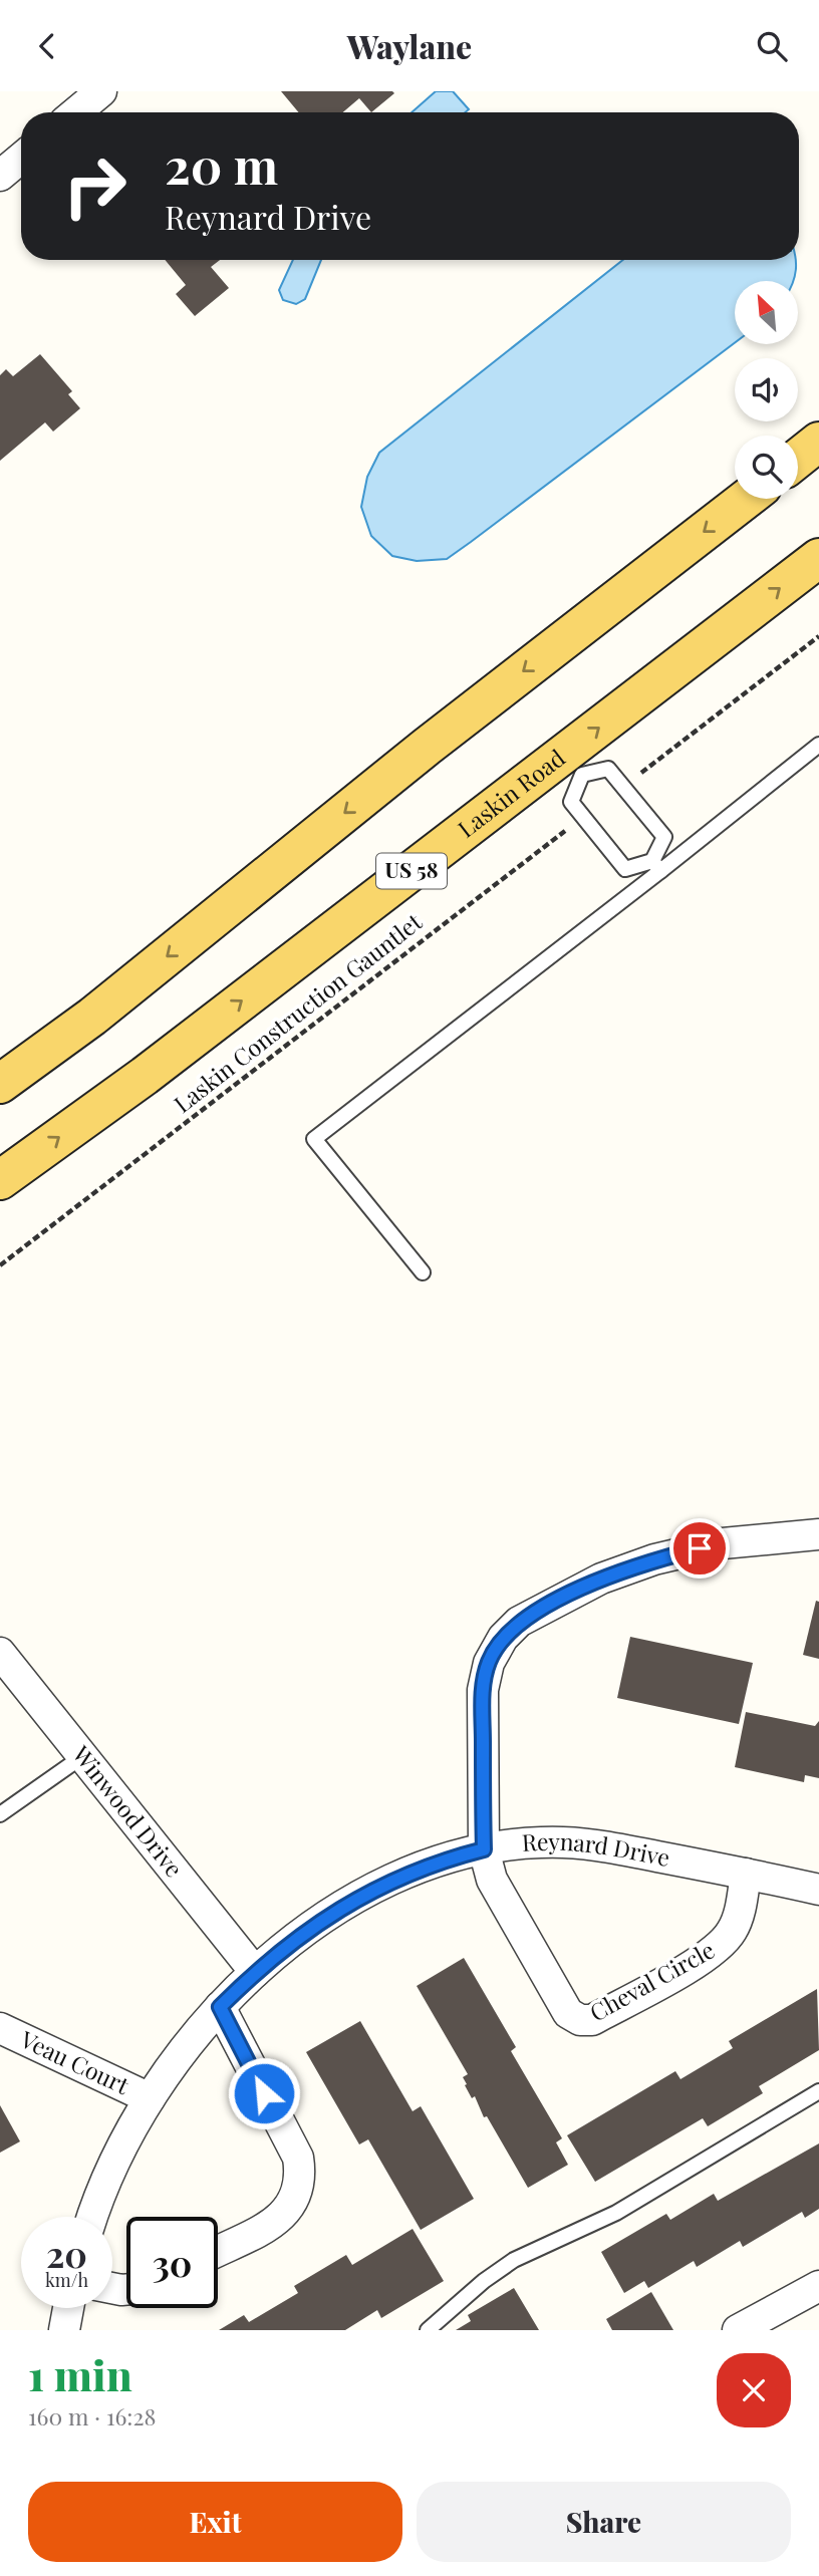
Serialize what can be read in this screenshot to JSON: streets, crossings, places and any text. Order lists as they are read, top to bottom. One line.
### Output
{"streets":{"main road":["Laskin Road","US 58"],"street":["Winwood Drive","Reynard Drive","Cheval Circle","Veau Court"],"path":["Laskin Construction Gauntlet"]},"crossings":[["Winwood Drive","Reynard Drive"],["Reynard Drive","Cheval Circle"],["Reynard Drive","Veau Court"]],"north":"top left","page":{"header":"Waylane","turn":["20 m","Reynard Drive"],"speed":"20 km/h","limit":"30","heading":["1 min","160 m · 16:28"],"buttons":["Exit","Share"]}}
